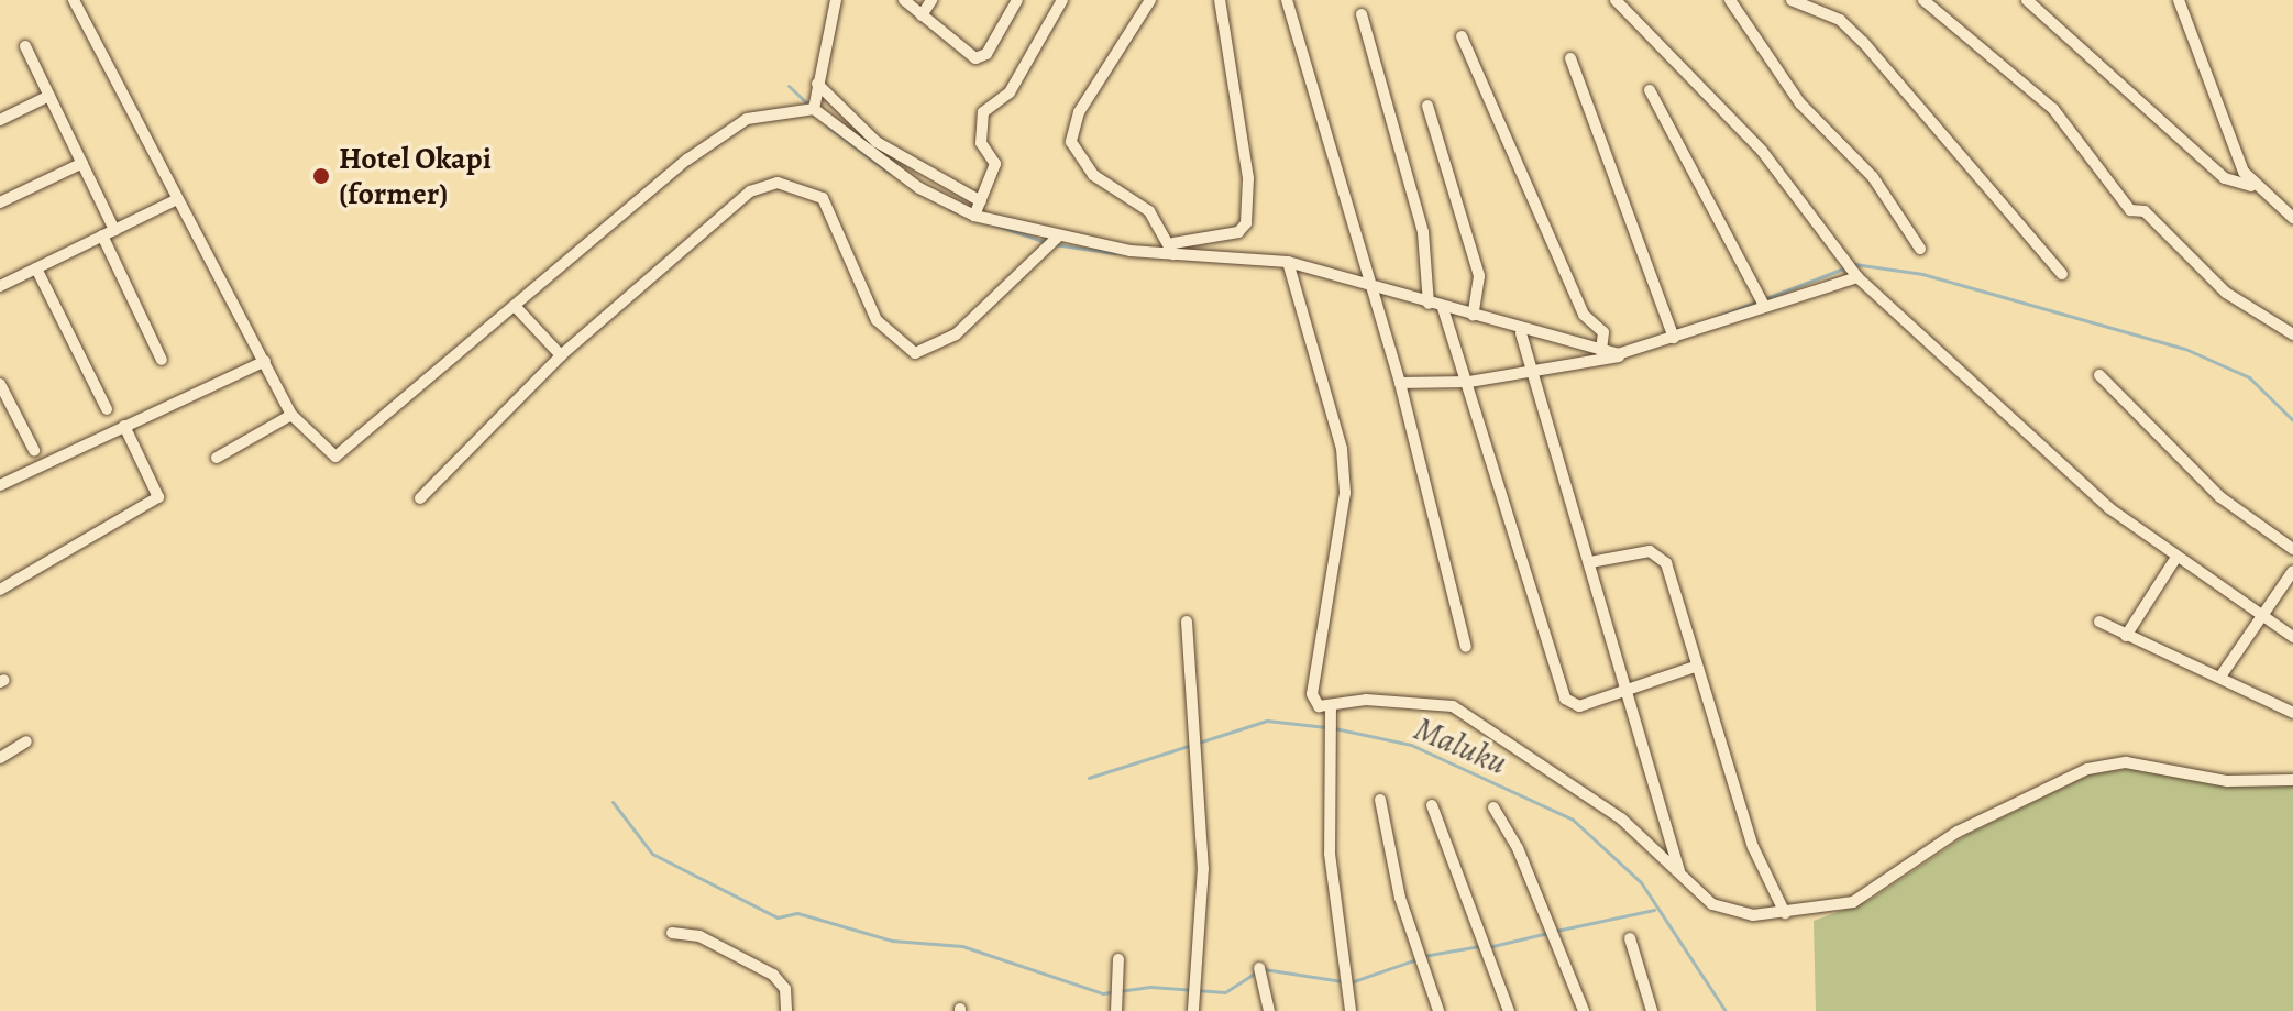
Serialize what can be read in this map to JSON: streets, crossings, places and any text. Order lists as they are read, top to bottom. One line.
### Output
{"water":["Maluku"],"places":["Hotel Okapi (former)"]}
